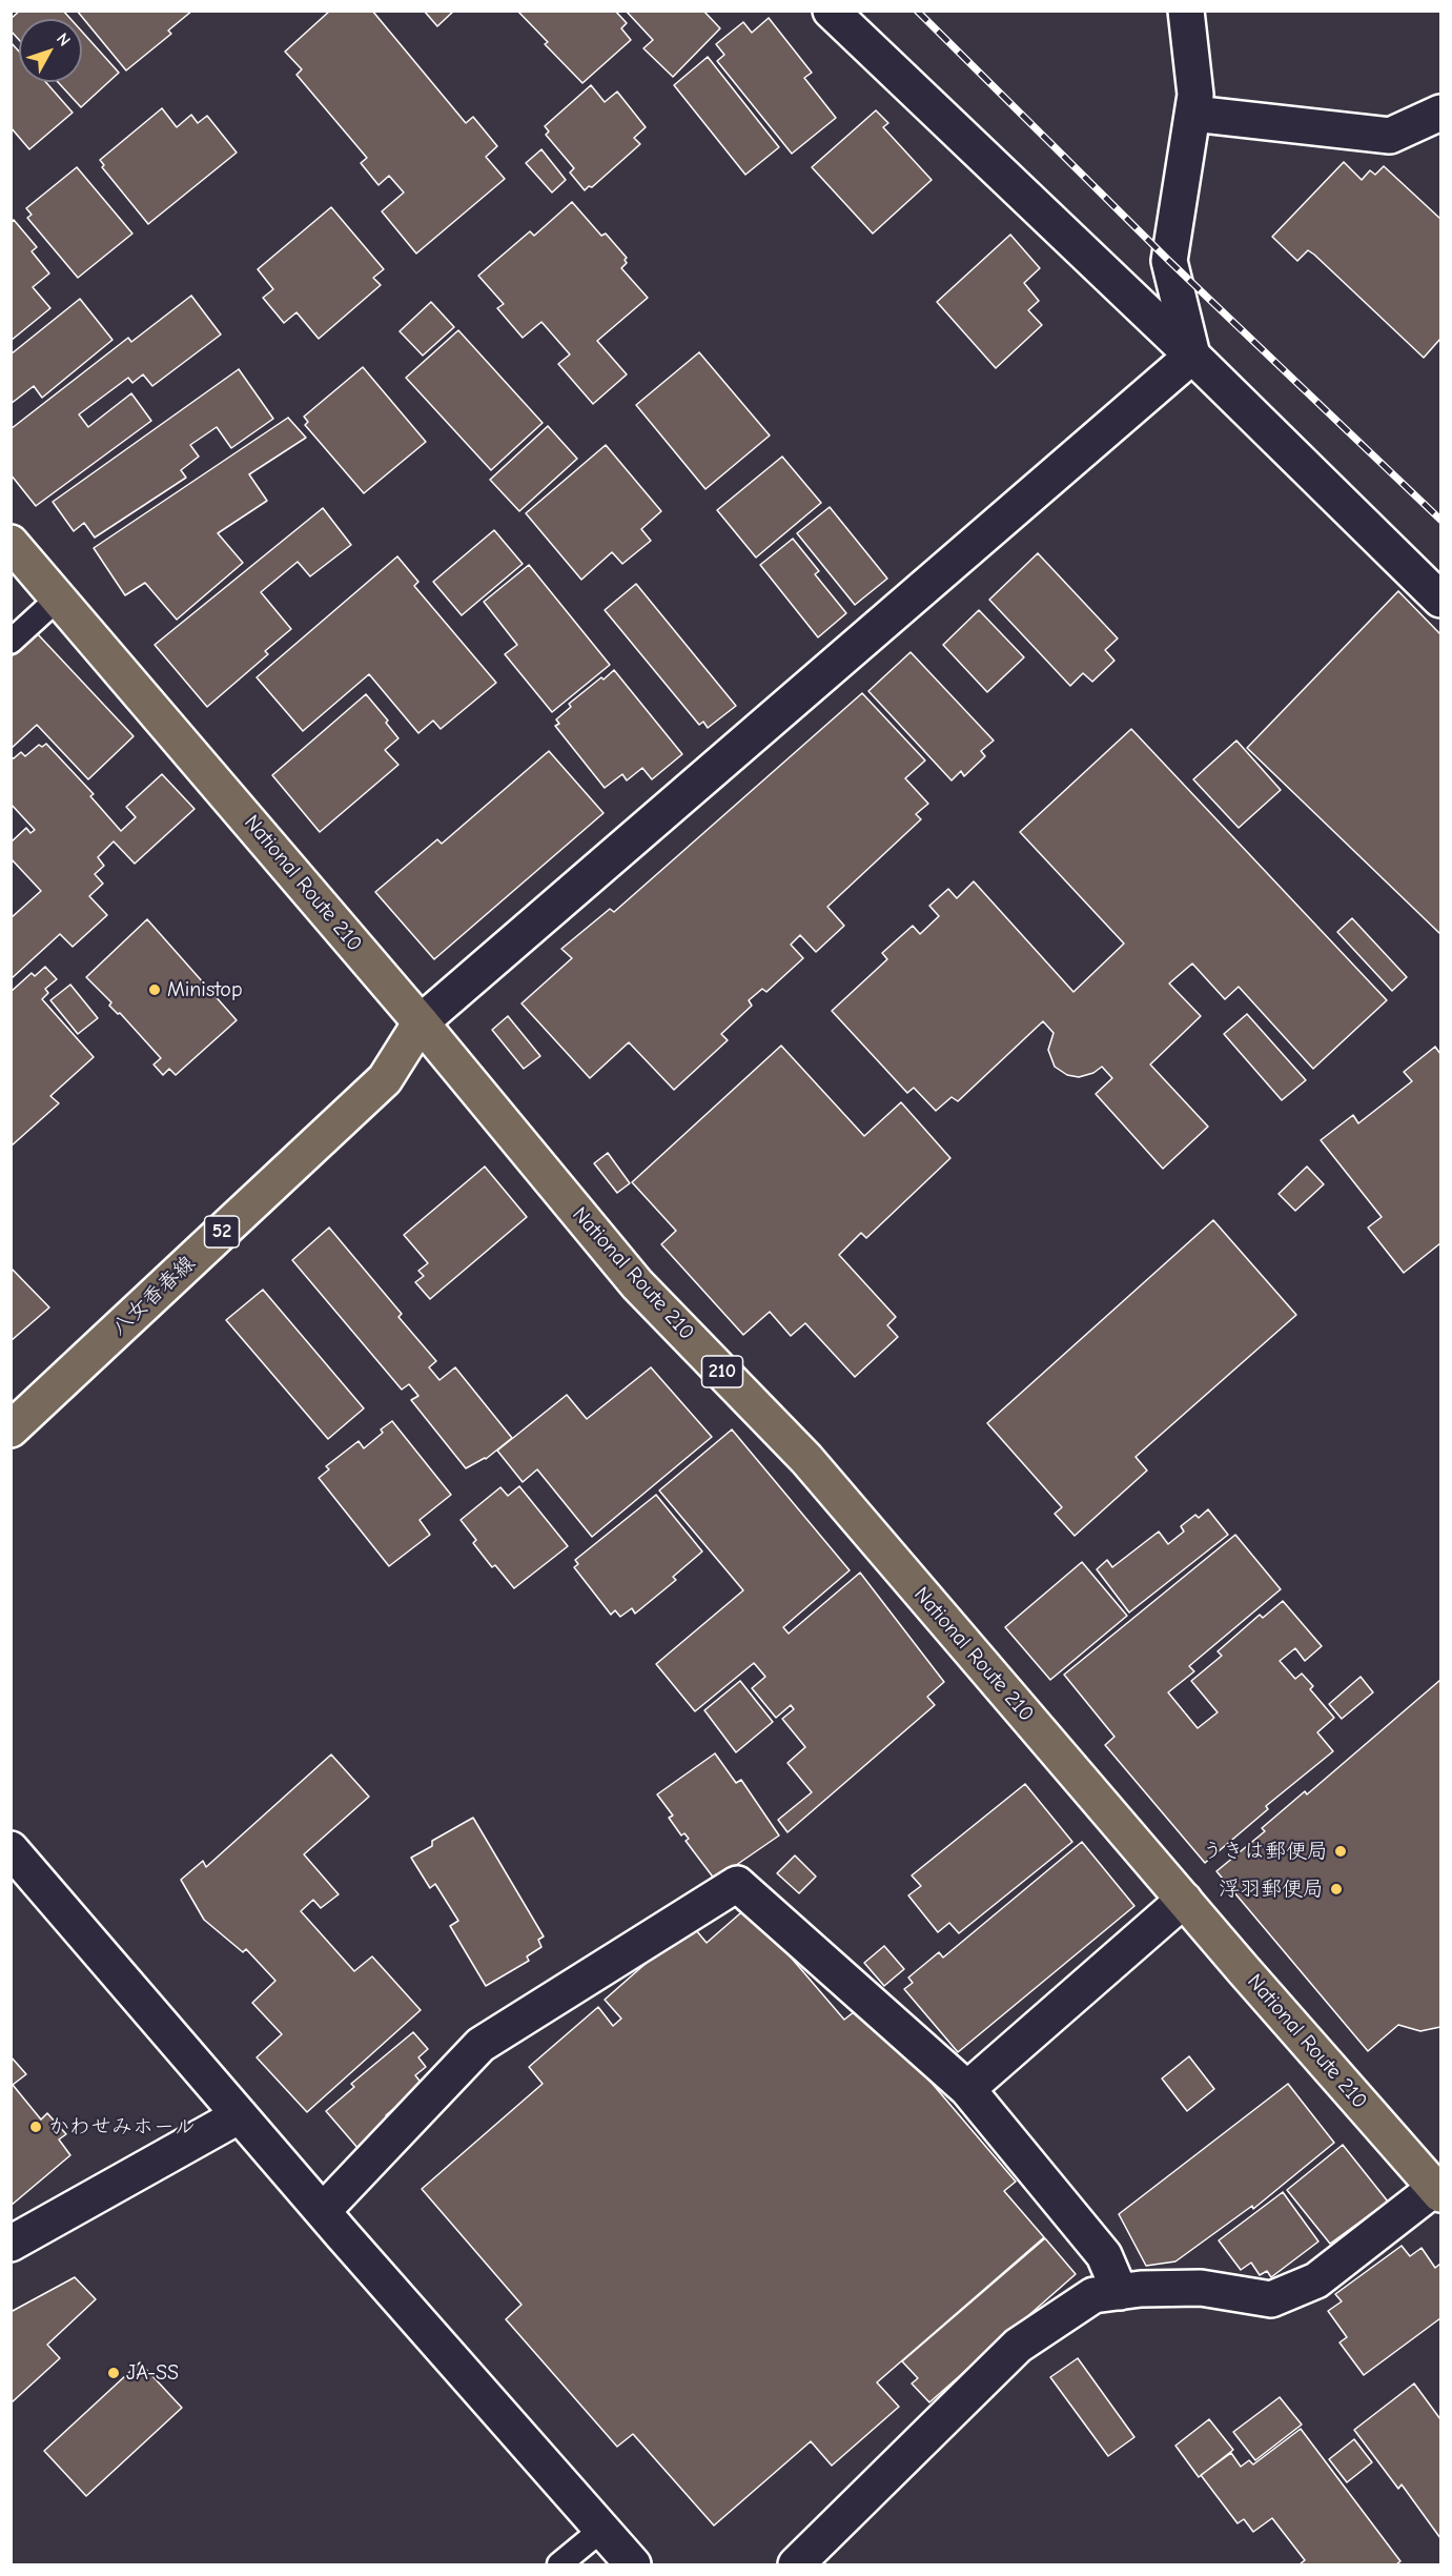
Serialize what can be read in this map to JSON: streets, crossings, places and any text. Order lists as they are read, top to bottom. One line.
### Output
{"streets":{"main road":["National Route 210","52","八女香春線","210"]},"crossings":[["National Route 210","八女香春線"]],"places":["Ministop","うきは郵便局","浮羽郵便局","かわせみホール","JA-SS"],"north":"top right"}
